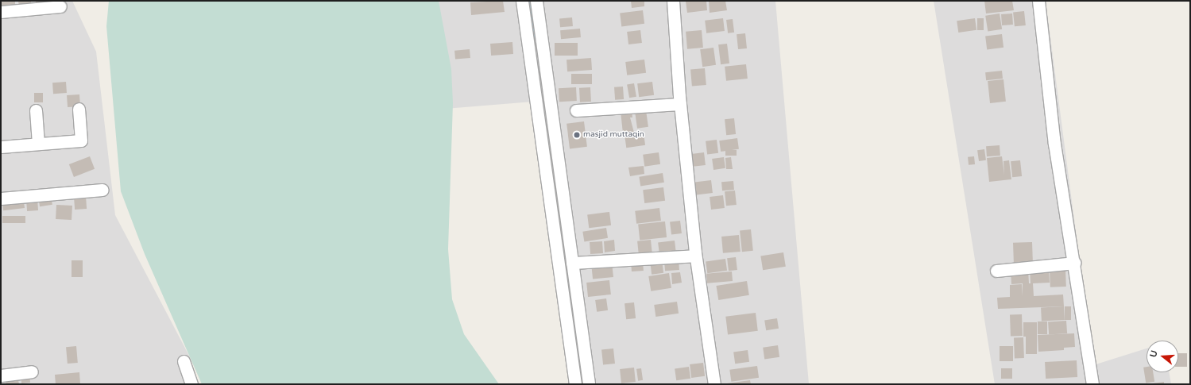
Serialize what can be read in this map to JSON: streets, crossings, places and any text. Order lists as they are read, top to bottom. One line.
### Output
{"places":["masjid muttaqin"],"north":"left"}
